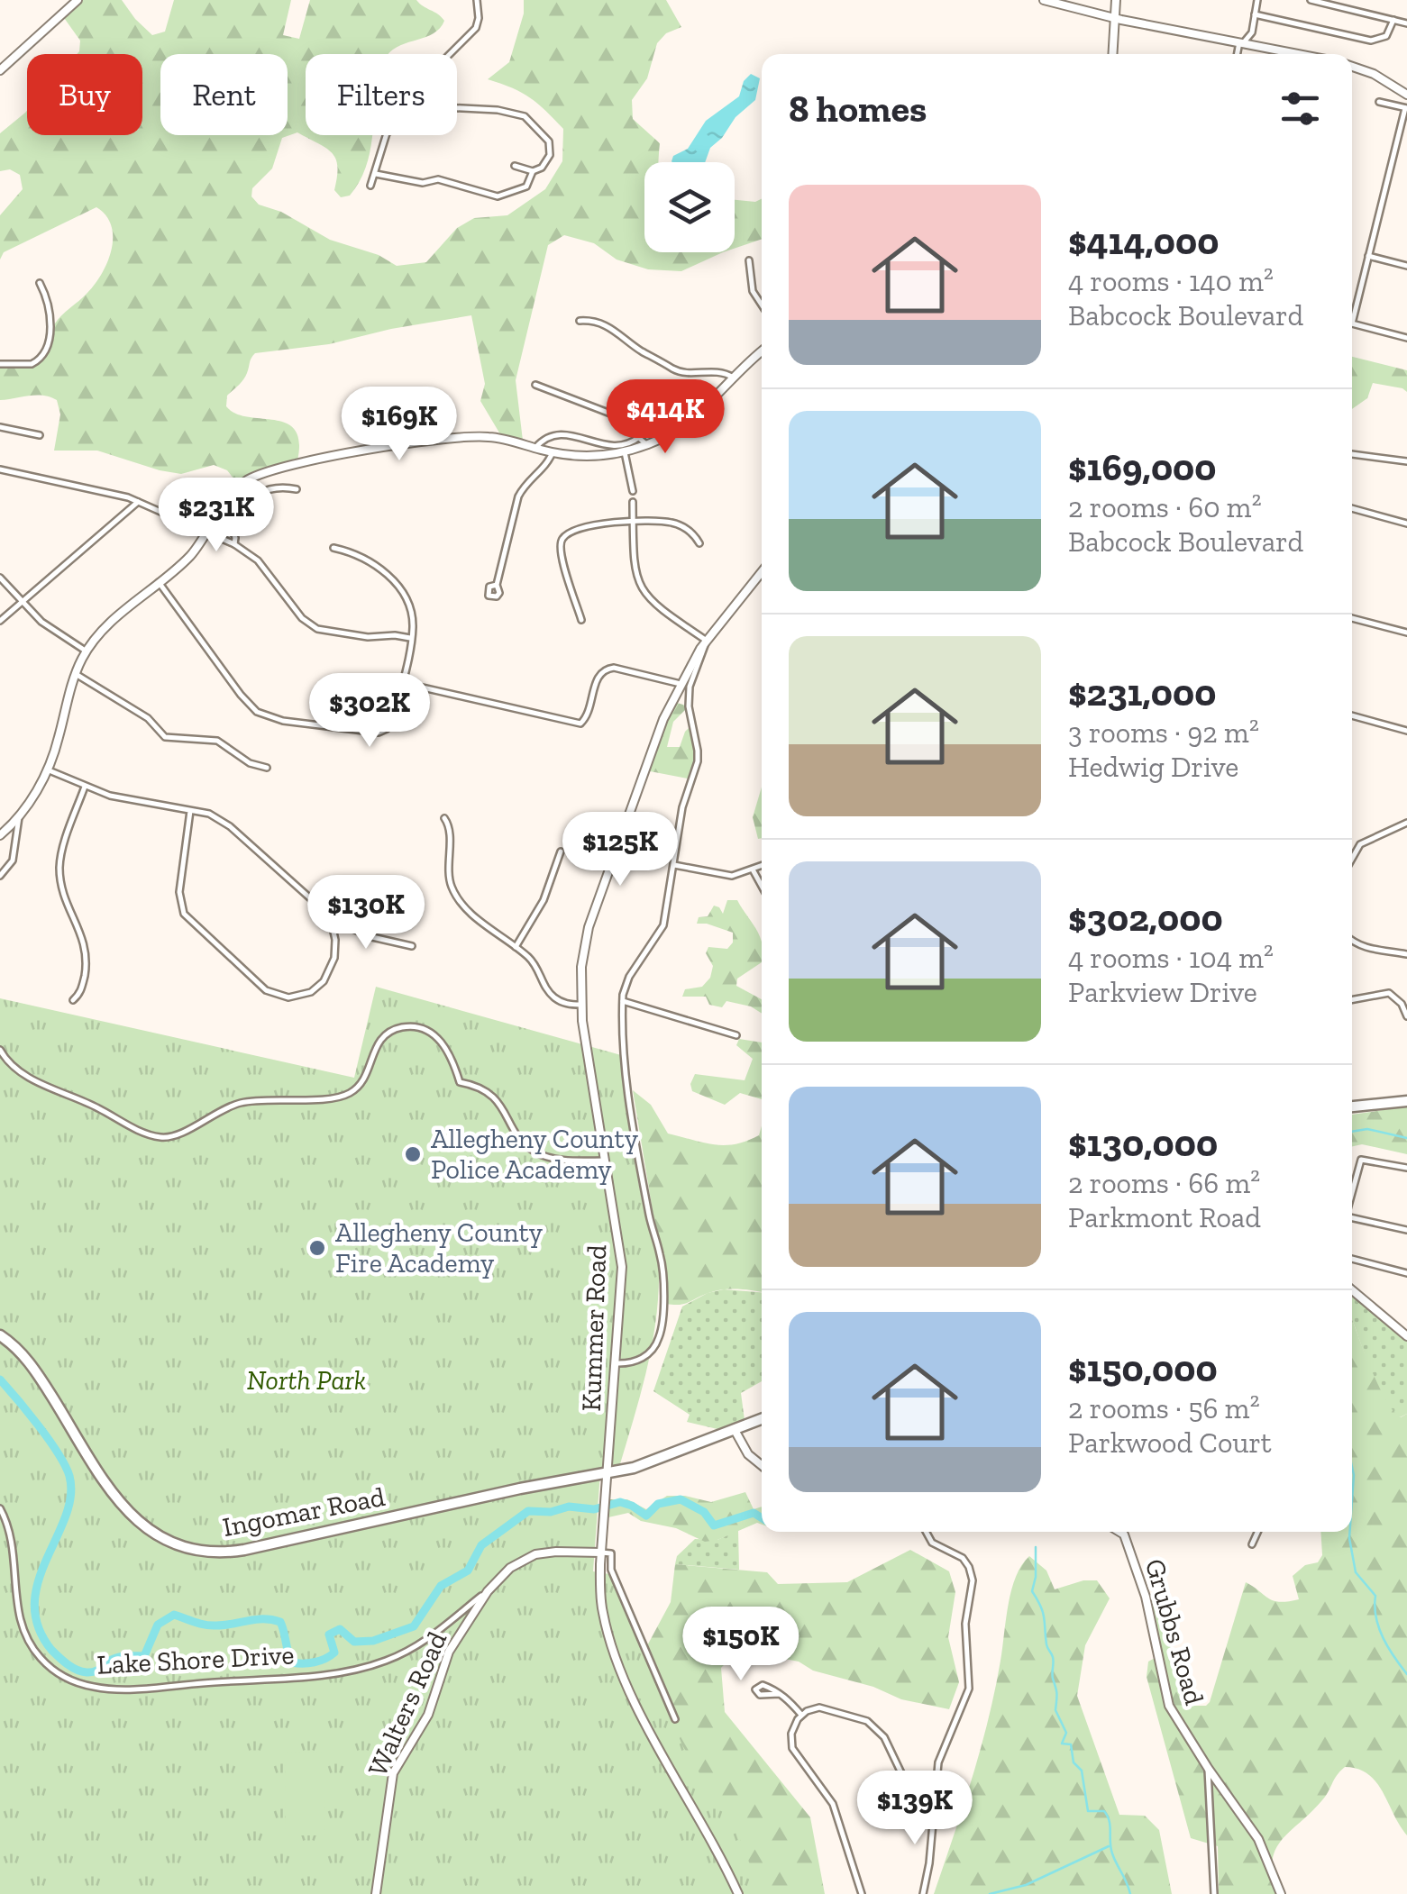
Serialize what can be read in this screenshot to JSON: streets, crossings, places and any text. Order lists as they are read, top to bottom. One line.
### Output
{"streets":{"main road":["Ingomar Road"],"street":["Kummer Road","Grubbs Road","Lake Shore Drive","Walters Road"]},"crossings":[["Kummer Road","Ingomar Road"],["Kummer Road","Lake Shore Drive"],["Lake Shore Drive","Walters Road"]],"parks":["North Park"],"places":["Allegheny County Police Academy","Allegheny County Fire Academy"],"page":{"chip":["Buy","Rent","Filters"],"heading":"8 homes","list":[{"name":"$414,000","note":"4 rooms · 140 m² · Babcock Boulevard"},{"name":"$169,000","note":"2 rooms · 60 m² · Babcock Boulevard"},{"name":"$231,000","note":"3 rooms · 92 m² · Hedwig Drive"},{"name":"$302,000","note":"4 rooms · 104 m² · Parkview Drive"},{"name":"$130,000","note":"2 rooms · 66 m² · Parkmont Road"},{"name":"$150,000","note":"2 rooms · 56 m² · Parkwood Court"}],"price":["$414K","$169K","$231K","$302K","$125K","$130K","$150K","$139K"]}}
